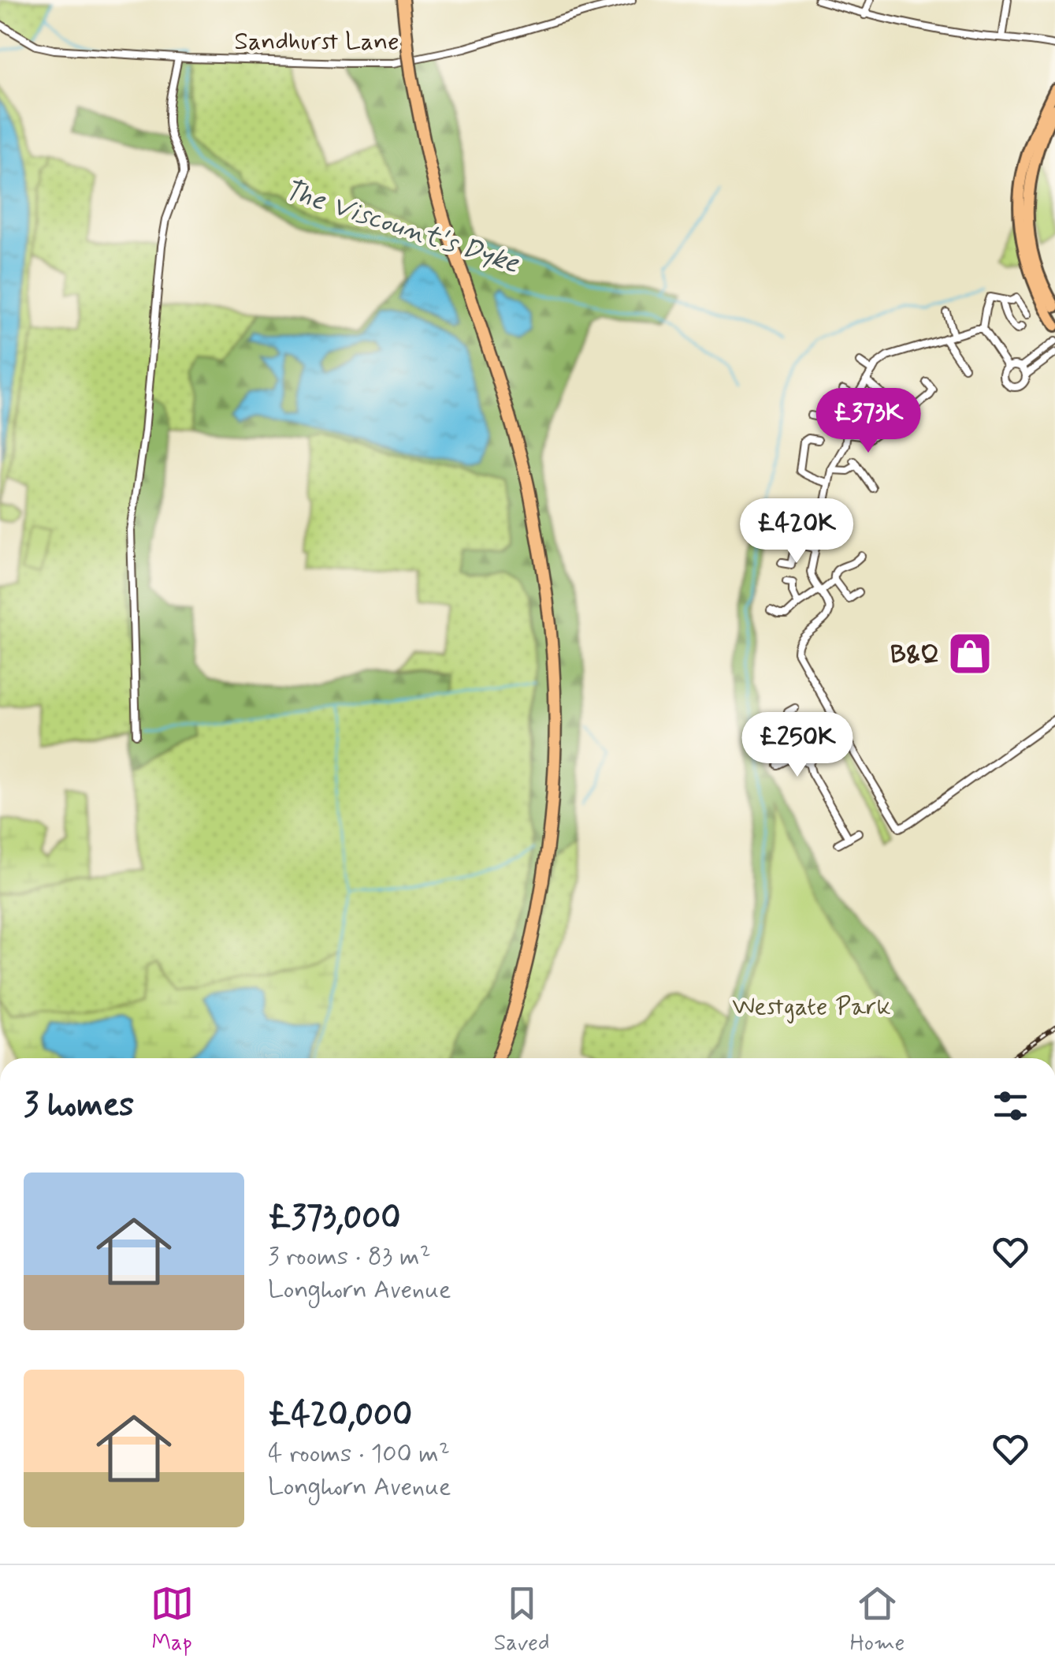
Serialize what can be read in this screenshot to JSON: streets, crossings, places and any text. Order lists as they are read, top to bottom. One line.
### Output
{"streets":{"street":["Sandhurst Lane"]},"water":["The Viscount's Dyke"],"parks":["Westgate Park"],"places":{"shop":["B&Q"]},"page":{"price":["£373K","£420K","£250K"],"heading":"3 homes","list":[{"name":"£373,000","note":"3 rooms · 83 m² · Longhorn Avenue"},{"name":"£420,000","note":"4 rooms · 100 m² · Longhorn Avenue"}],"tabs":["Map","Saved","Home"]}}
